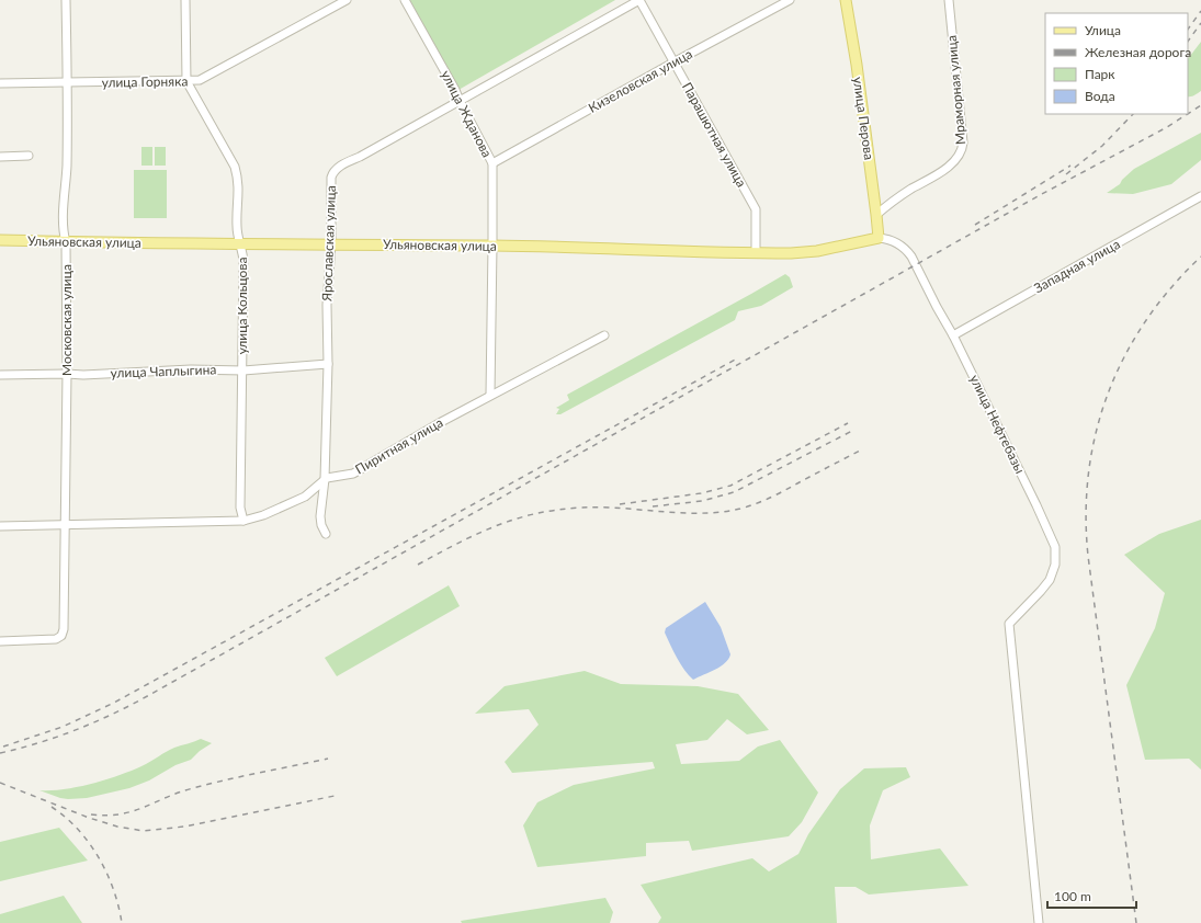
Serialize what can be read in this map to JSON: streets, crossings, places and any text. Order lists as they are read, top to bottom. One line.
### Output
{"streets":{"main road":["улица Перова","Ульяновская улица"],"street":["Кизеловская улица","улица Горняка","Мраморная улица","улица Жданова","Парашютная улица","Ярославская улица","Западная улица","улица Кольцова","Московская улица","улица Чаплыгина","улица Нефтебазы","Пиритная улица"]},"crossings":[["Кизеловская улица","улица Жданова"],["Кизеловская улица","Парашютная улица"],["улица Горняка","улица Кольцова"],["улица Горняка","Московская улица"],["Мраморная улица","улица Перова"],["улица Жданова","Ульяновская улица"],["улица Жданова","Ярославская улица"],["улица Жданова","Пиритная улица"],["улица Перова","Ульяновская улица"],["улица Перова","улица Нефтебазы"],["Парашютная улица","Ульяновская улица"],["Парашютная улица","Ярославская улица"],["Ульяновская улица","Ярославская улица"],["Ульяновская улица","улица Кольцова"],["Ульяновская улица","Московская улица"],["Ульяновская улица","улица Нефтебазы"],["Ярославская улица","улица Чаплыгина"],["Ярославская улица","Пиритная улица"],["Западная улица","улица Нефтебазы"],["улица Кольцова","улица Чаплыгина"],["Московская улица","улица Чаплыгина"]],"legend":["Улица","Железная дорога","Парк","Вода"],"scale_bar":"100 m"}
